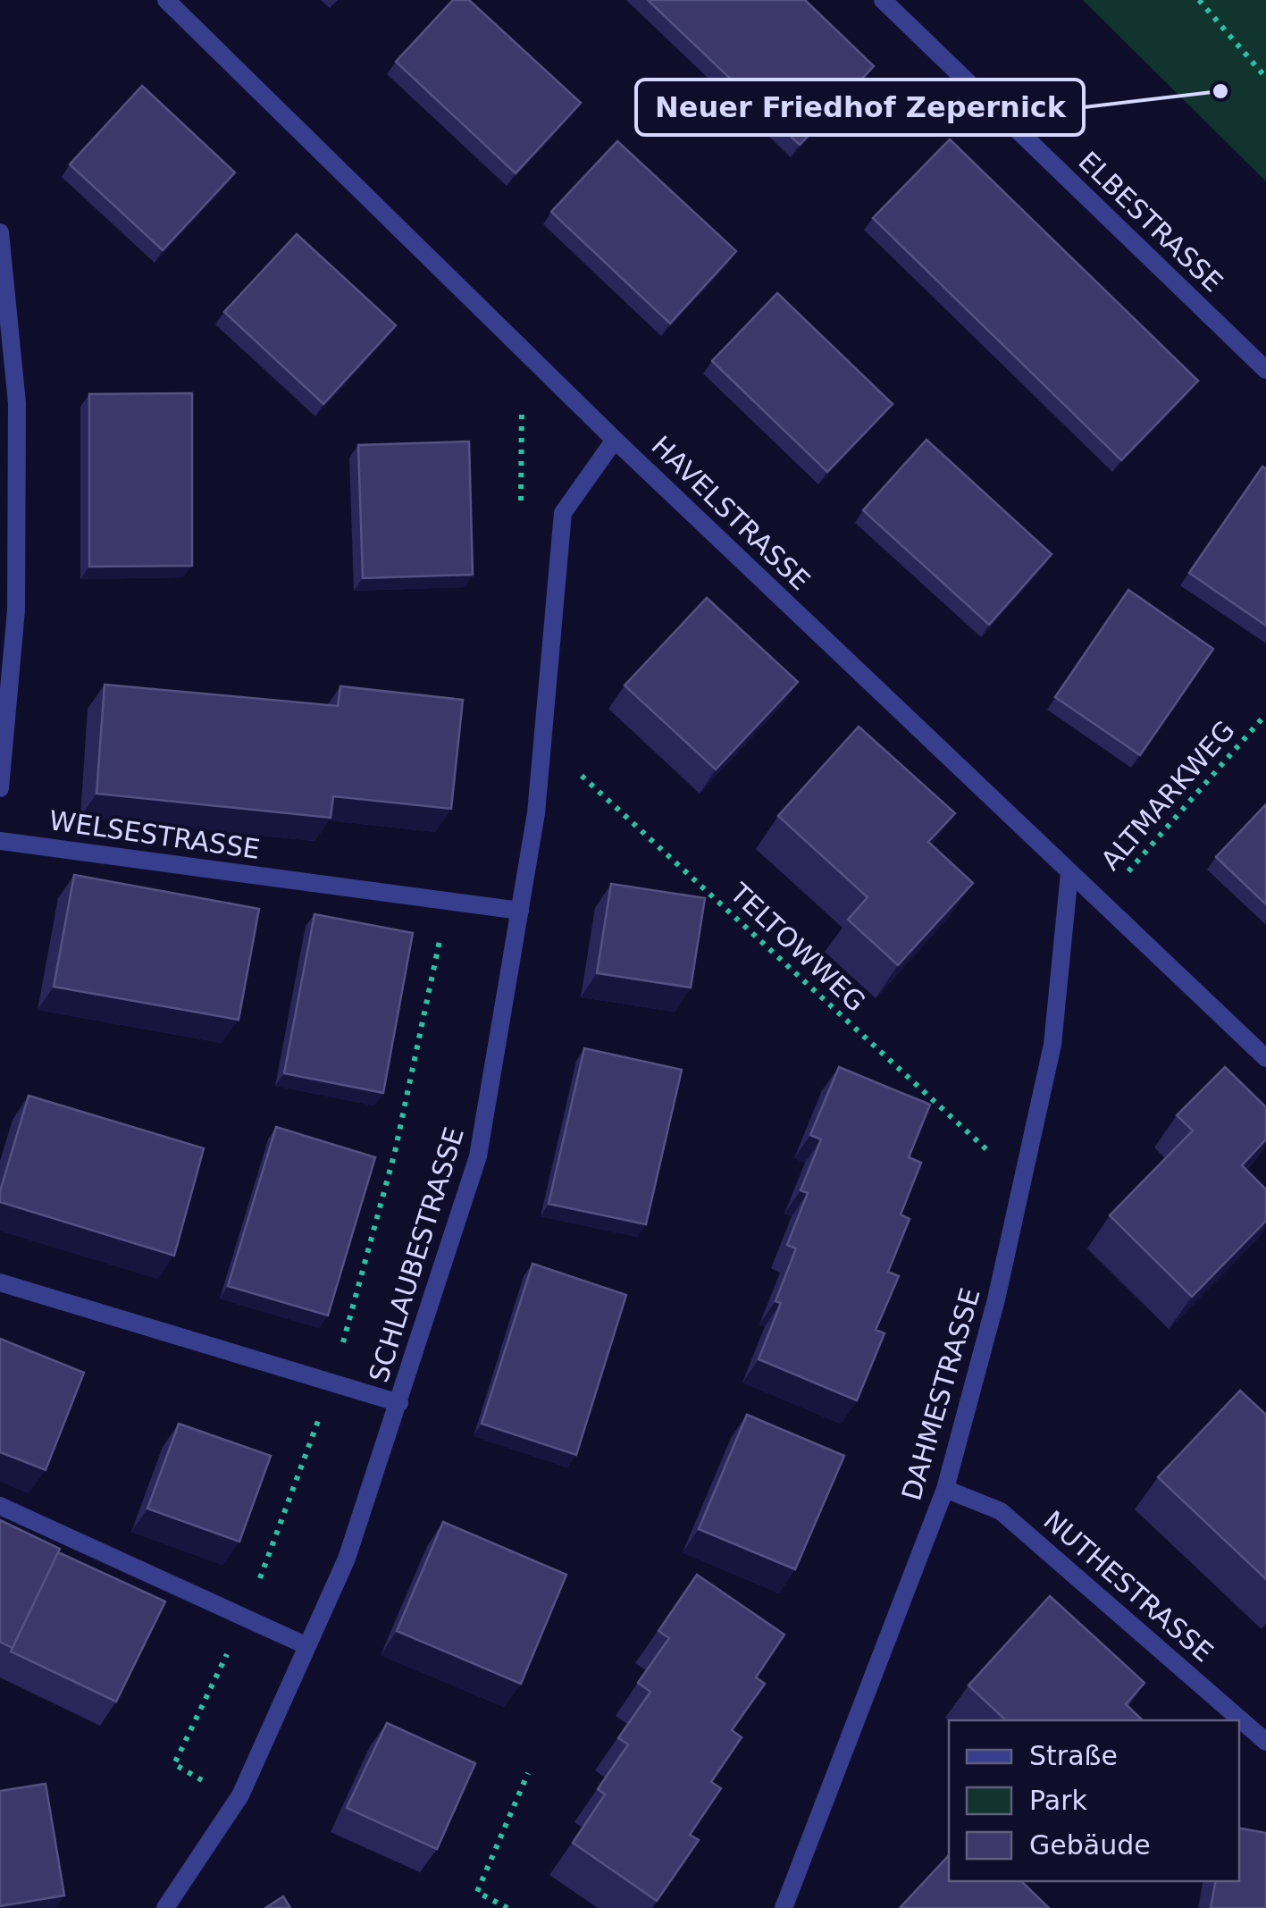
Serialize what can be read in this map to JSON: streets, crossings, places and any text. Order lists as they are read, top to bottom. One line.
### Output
{"streets":{"street":["ELBESTRASSE","HAVELSTRASSE","WELSESTRASSE","SCHLAUBESTRASSE","DAHMESTRASSE","NUTHESTRASSE"],"path":["ALTMARKWEG","TELTOWWEG"]},"crossings":[["HAVELSTRASSE","ALTMARKWEG"],["HAVELSTRASSE","SCHLAUBESTRASSE"],["HAVELSTRASSE","DAHMESTRASSE"],["TELTOWWEG","SCHLAUBESTRASSE"],["TELTOWWEG","DAHMESTRASSE"],["DAHMESTRASSE","NUTHESTRASSE"]],"places":["Neuer Friedhof Zepernick"],"legend":["Straße","Park","Gebäude"]}
